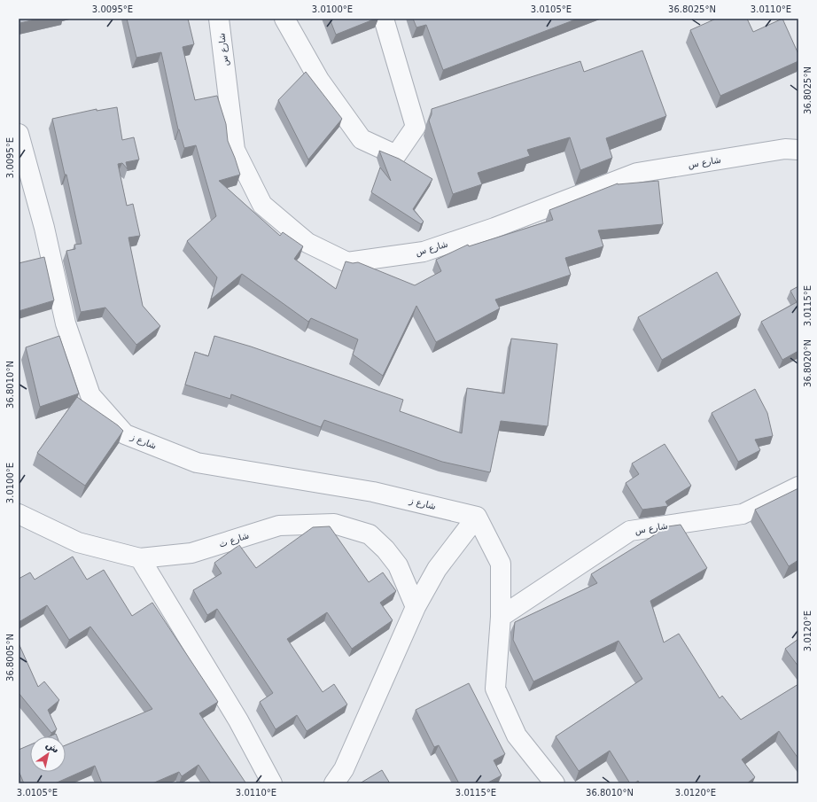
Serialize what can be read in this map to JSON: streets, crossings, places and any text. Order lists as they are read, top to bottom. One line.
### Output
{"streets":{"street":["شارع ﺱ","شارع ﺯ","شارع ث"]},"north":"top right","coordinates":["3.0095°E","3.0100°E","3.0105°E","36.8025°N","3.0110°E","3.0115°E","36.8020°N","36.8010°N","3.0120°E","36.8005°N"]}
